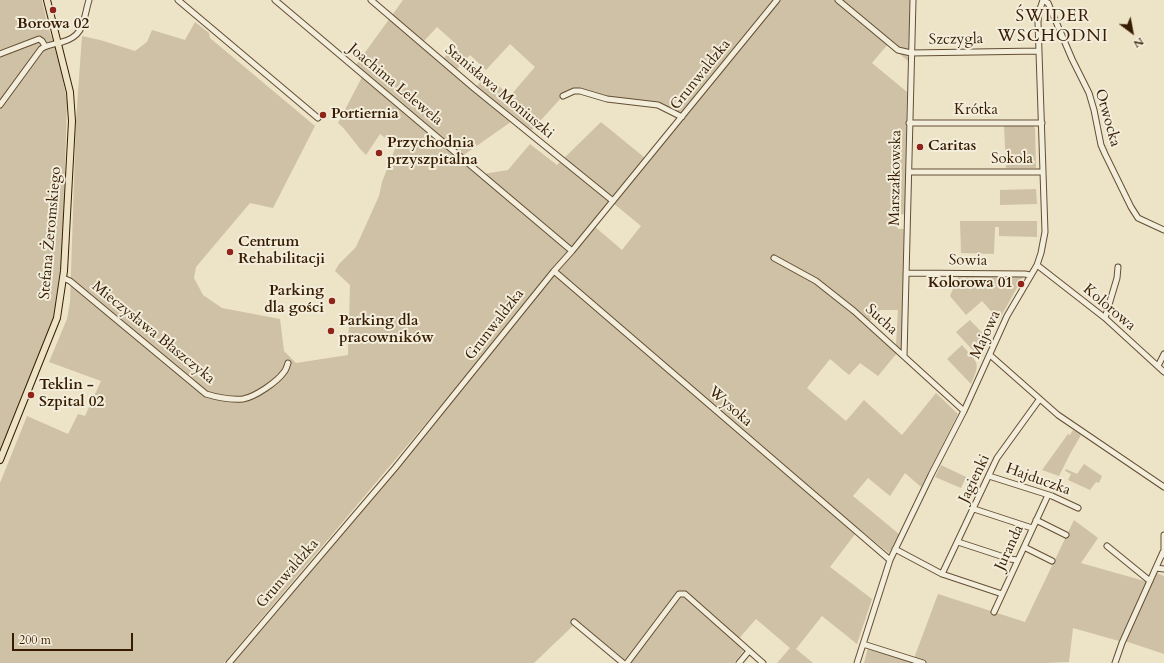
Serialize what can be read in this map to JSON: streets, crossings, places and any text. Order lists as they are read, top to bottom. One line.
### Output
{"streets":{"main road":["Stefana Żeromskiego"],"street":["Szczygla","Grunwaldzka","Joachima Lelewela","Stanisława Moniuszki","Krótka","Otwocka","Sokola","Marszałkowska","Sowia","Kolorowa","Sucha","Mieczysława Błaszczyka","Majowa","Wysoka","Jagienki","Hajduczka","Juranda"]},"crossings":[["Szczygla","Marszałkowska"],["Szczygla","Majowa"],["Grunwaldzka","Joachima Lelewela"],["Grunwaldzka","Stanisława Moniuszki"],["Grunwaldzka","Wysoka"],["Krótka","Marszałkowska"],["Krótka","Majowa"],["Otwocka","Majowa"],["Sokola","Marszałkowska"],["Sokola","Majowa"],["Marszałkowska","Sowia"],["Marszałkowska","Sucha"],["Stefana Żeromskiego","Mieczysława Błaszczyka"],["Sowia","Majowa"],["Kolorowa","Majowa"],["Sucha","Majowa"],["Majowa","Wysoka"],["Jagienki","Hajduczka"],["Hajduczka","Juranda"]],"districts":["ŚWIDER WSCHODNI"],"places":["Borowa 02","Portiernia","Caritas","Przychodnia przyszpitalna","Centrum Rehabilitacji","Kolorowa 01","Parking dla gości","Parking dla pracowników","Teklin - Szpital 02"],"scale_bar":"200 m","north":"bottom right"}
